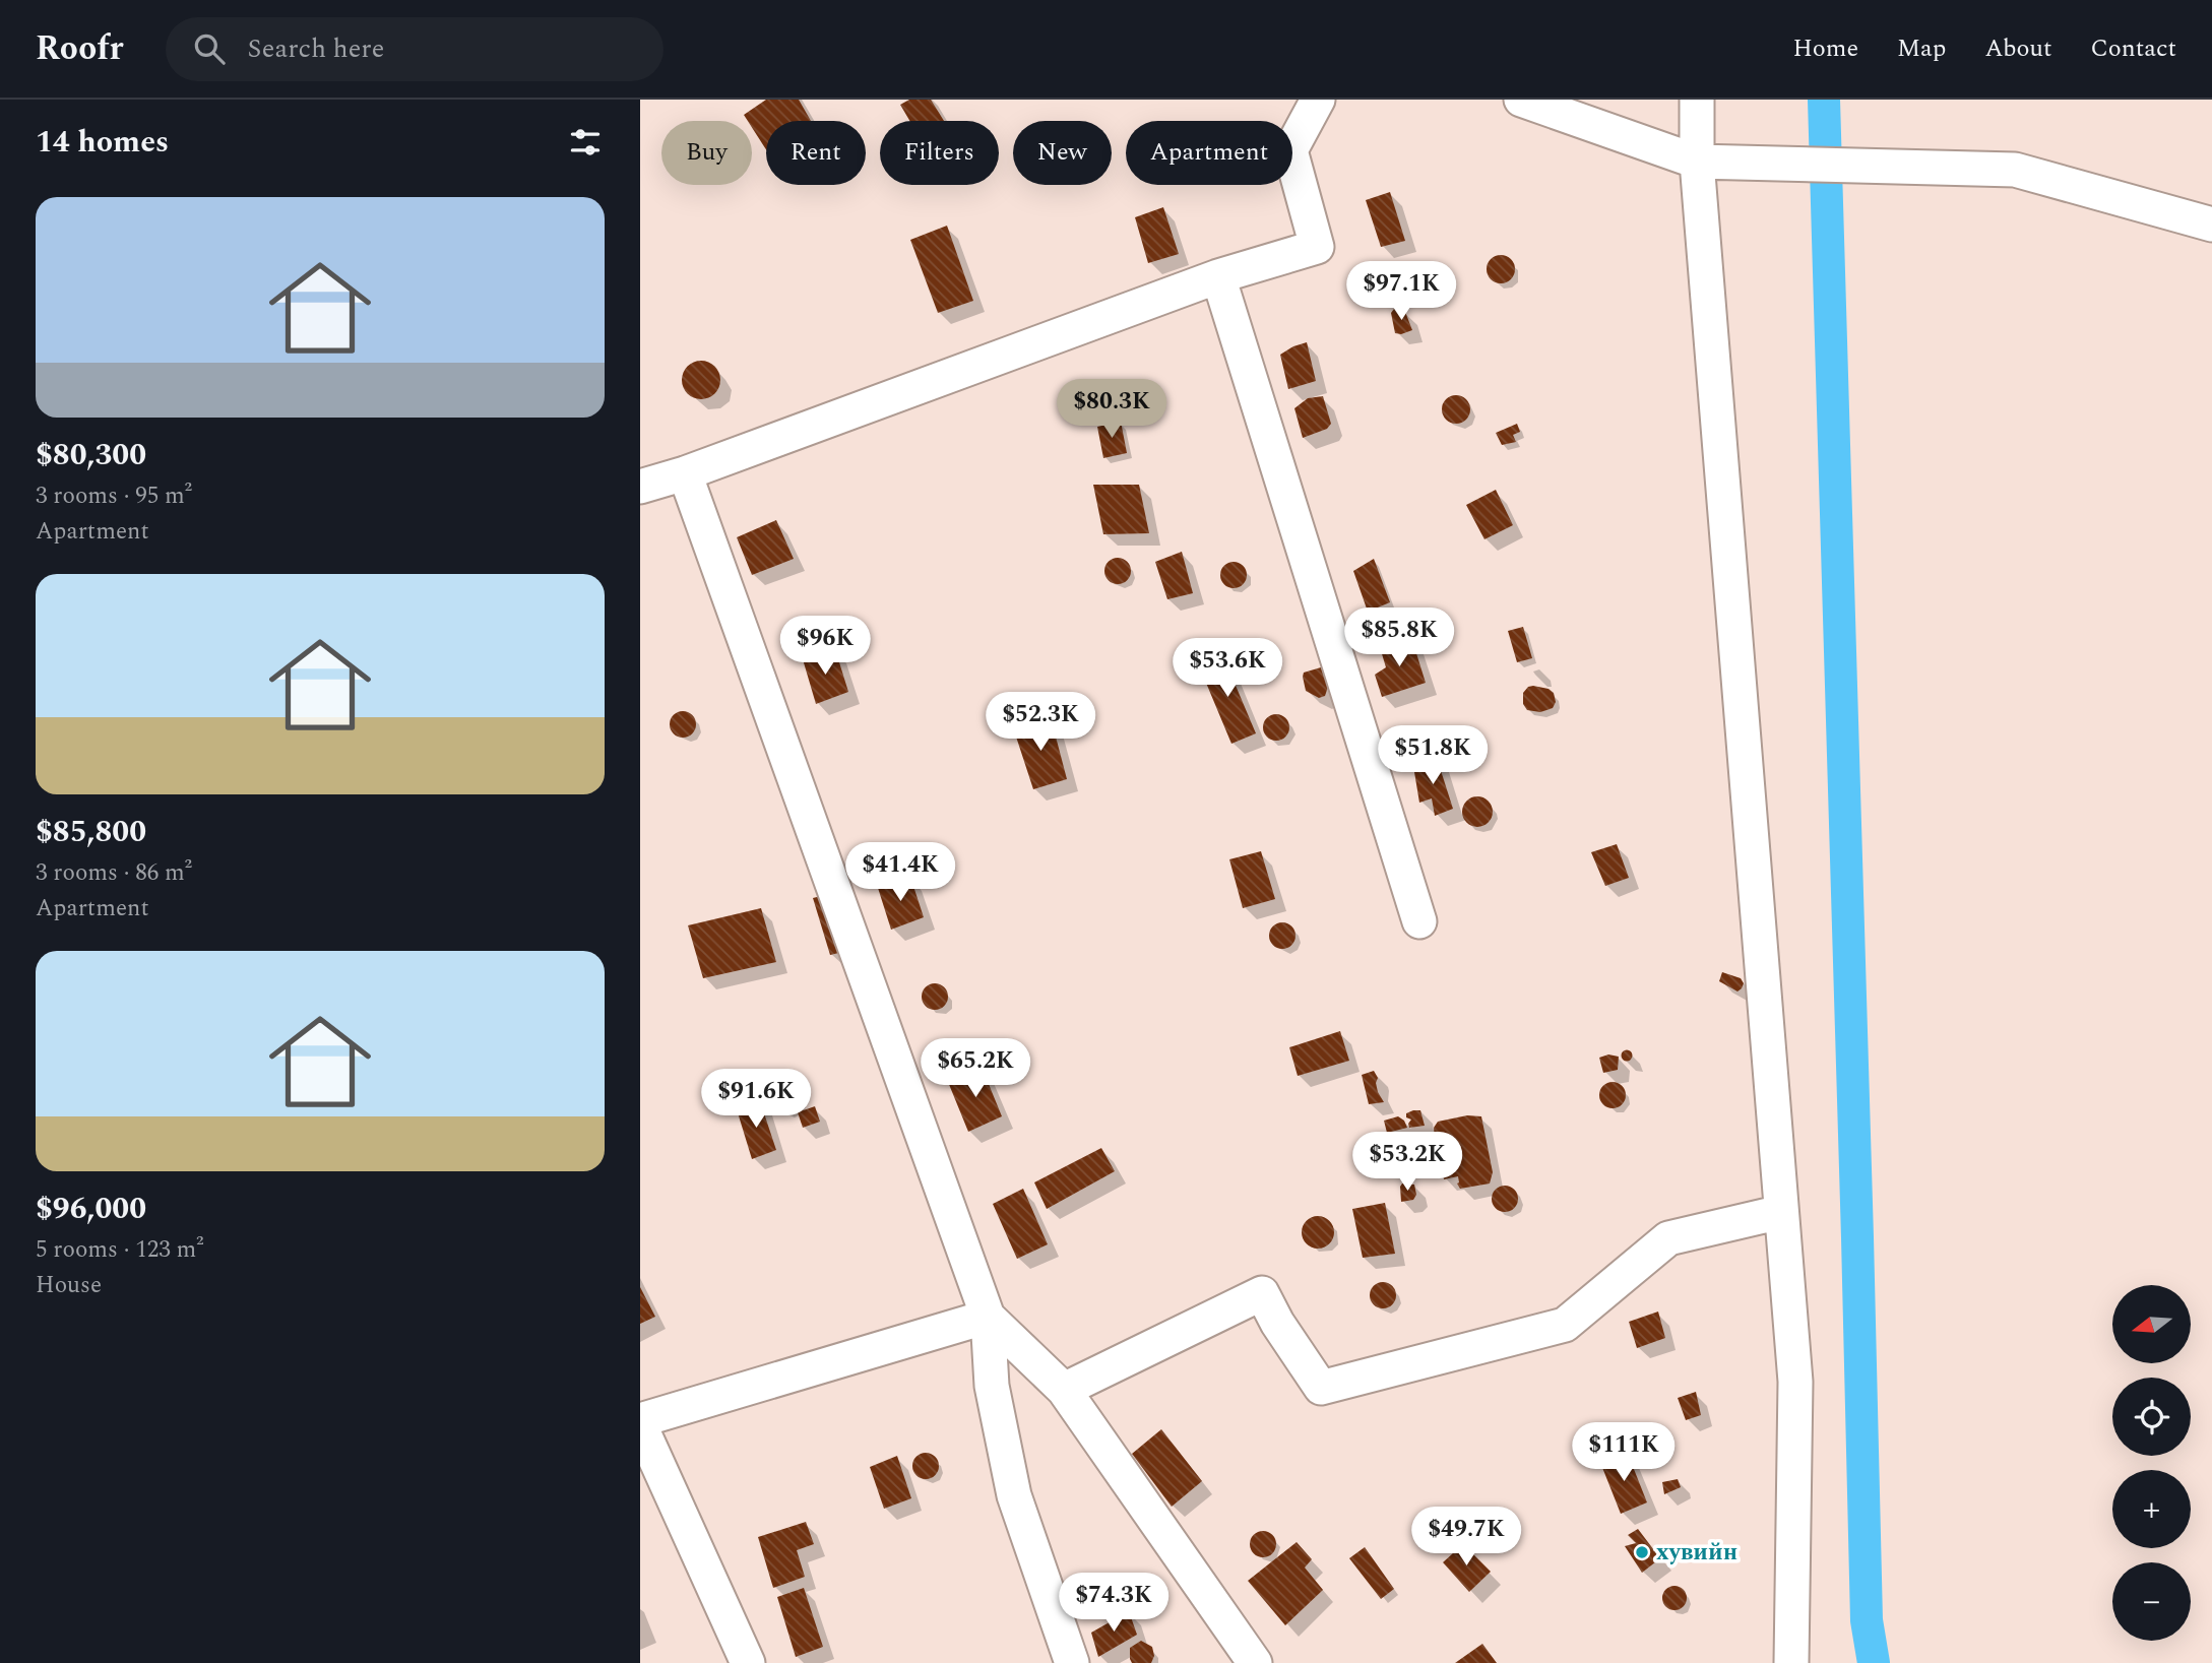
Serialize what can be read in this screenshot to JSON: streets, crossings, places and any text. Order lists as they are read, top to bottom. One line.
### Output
{"places":["хувийн"],"north":"left","page":{"header":"Roofr","search":"Search here","nav":["Home","Map","About","Contact"],"heading":"14 homes","chip":["Buy","Rent","Filters","New","Apartment"],"list":[{"name":"$80,300","note":"3 rooms · 95 m² · Apartment"},{"name":"$85,800","note":"3 rooms · 86 m² · Apartment"},{"name":"$96,000","note":"5 rooms · 123 m² · House"}],"price":["$97.1K","$80.3K","$85.8K","$96K","$53.6K","$52.3K","$51.8K","$41.4K","$65.2K","$91.6K","$53.2K","$111K","$49.7K","$74.3K"],"map_buttons":["+","−"]}}
